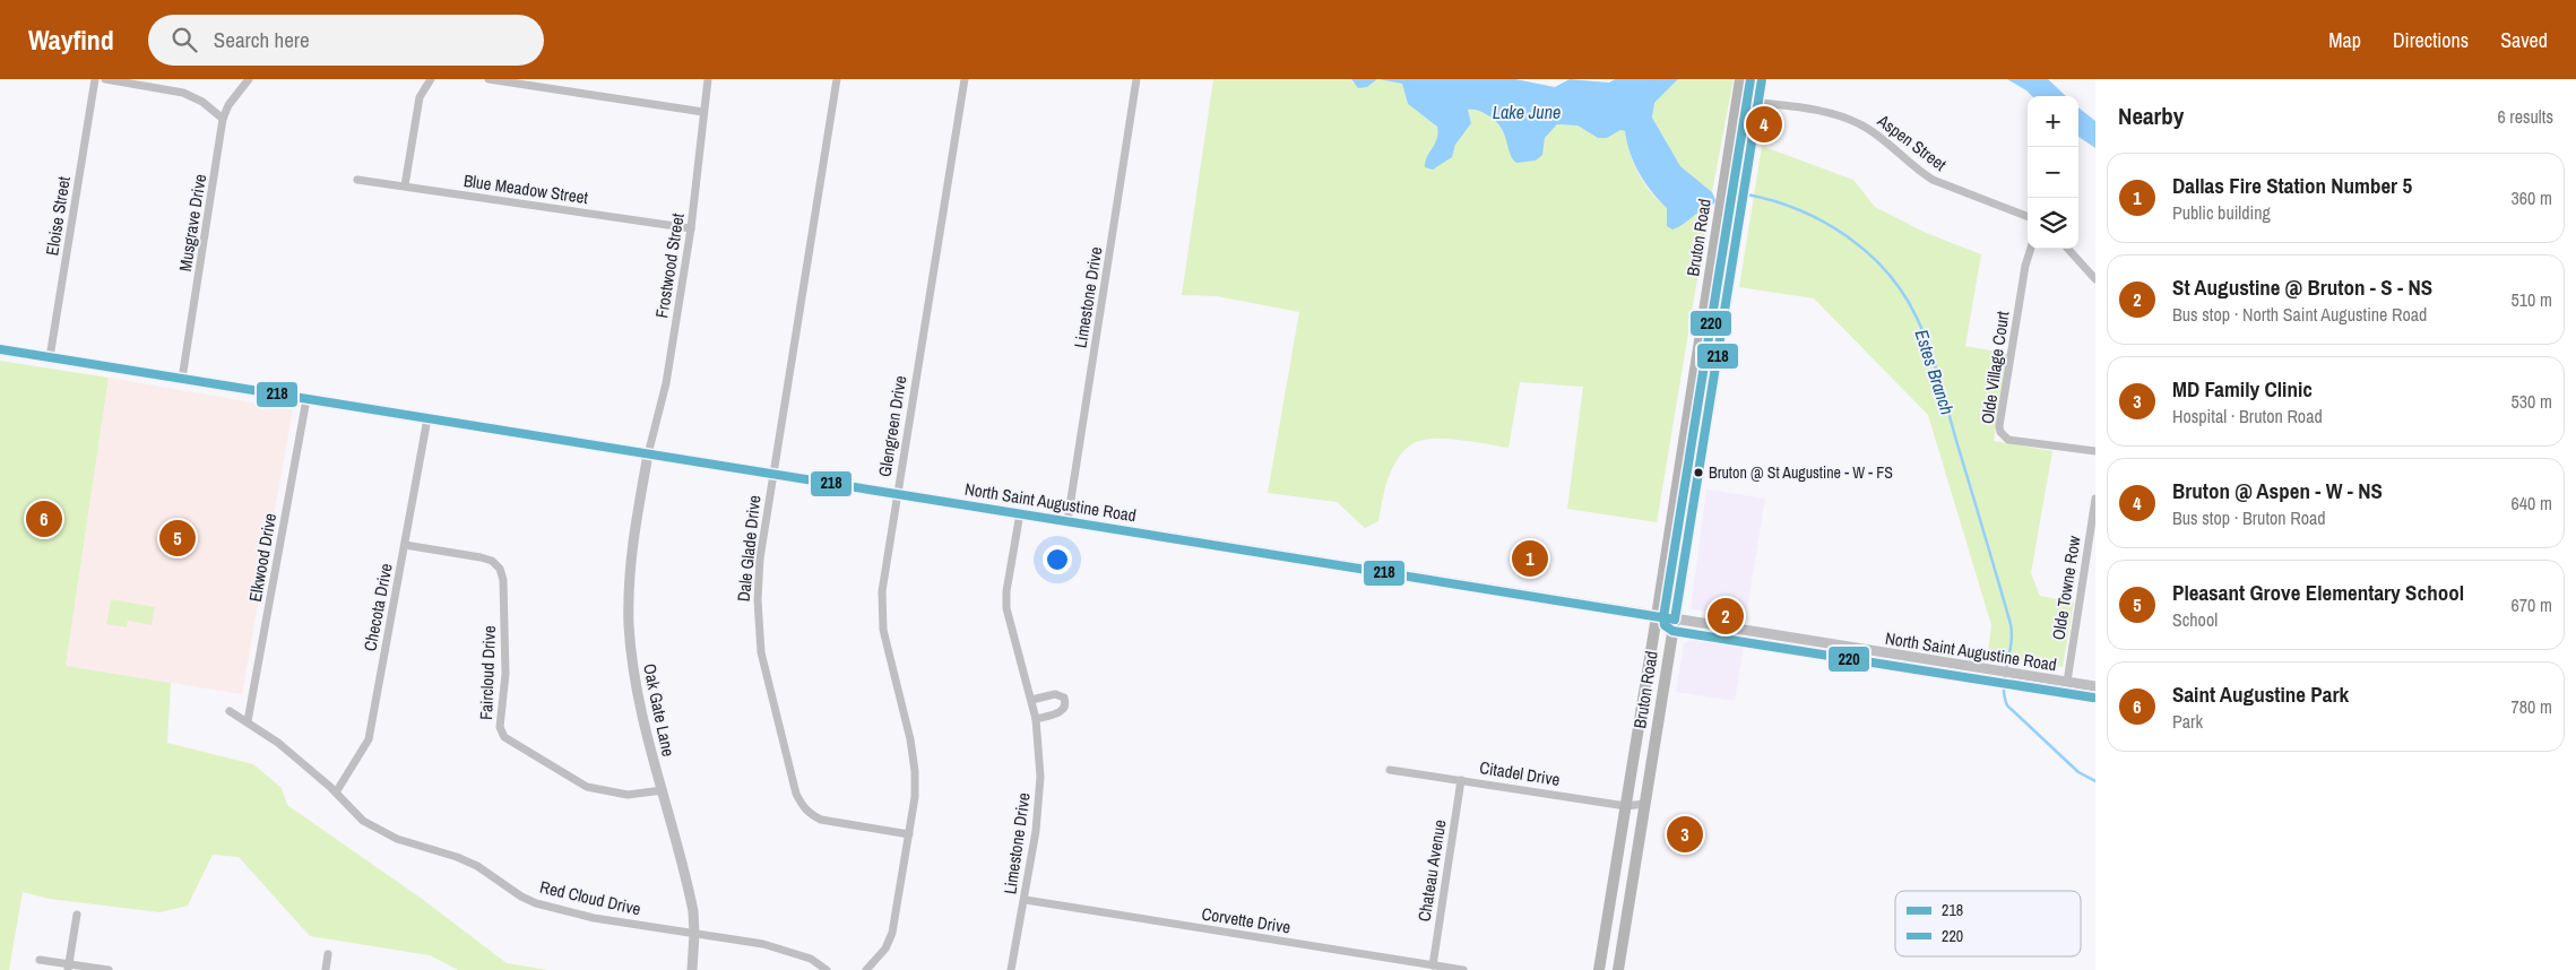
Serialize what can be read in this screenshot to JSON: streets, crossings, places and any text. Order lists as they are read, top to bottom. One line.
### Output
{"streets":{"main road":["Bruton Road"],"street":["Aspen Street","Blue Meadow Street","Eloise Street","Musgrave Drive","Frostwood Street","Limestone Drive","Olde Village Court","Glengreen Drive","North Saint Augustine Road","Dale Glade Drive","Elkwood Drive","Olde Towne Row","Checota Drive","Faircloud Drive","Oak Gate Lane","Citadel Drive","Chateau Avenue","Red Cloud Drive","Corvette Drive"]},"crossings":[["Aspen Street","Bruton Road"],["Blue Meadow Street","Frostwood Street"],["Eloise Street","North Saint Augustine Road"],["Musgrave Drive","North Saint Augustine Road"],["Bruton Road","North Saint Augustine Road"],["Bruton Road","Citadel Drive"],["Frostwood Street","North Saint Augustine Road"],["Frostwood Street","Oak Gate Lane"],["Limestone Drive","North Saint Augustine Road"],["Limestone Drive","Corvette Drive"],["Glengreen Drive","North Saint Augustine Road"],["Glengreen Drive","Dale Glade Drive"],["North Saint Augustine Road","Dale Glade Drive"],["North Saint Augustine Road","Elkwood Drive"],["North Saint Augustine Road","Olde Towne Row"],["North Saint Augustine Road","Checota Drive"],["North Saint Augustine Road","Oak Gate Lane"],["Elkwood Drive","Red Cloud Drive"],["Checota Drive","Faircloud Drive"],["Checota Drive","Red Cloud Drive"],["Faircloud Drive","Oak Gate Lane"],["Oak Gate Lane","Red Cloud Drive"],["Citadel Drive","Chateau Avenue"],["Chateau Avenue","Corvette Drive"]],"water":["Lake June","Estes Branch"],"places":["Bruton @ St Augustine - W - FS"],"lines":["transit line 218","transit line 220"],"legend":["218","220"],"page":{"header":"Wayfind","search":"Search here","nav":["Map","Directions","Saved"],"heading":["Nearby","6 results"],"map_buttons":["+","−"],"pins":["4","6","5","1","2","3"],"list":[{"mark":"1","name":"Dallas Fire Station Number 5","note":"Public building","value":"360 m"},{"mark":"2","name":"St Augustine @ Bruton - S - NS","note":"Bus stop · North Saint Augustine Road","value":"510 m"},{"mark":"3","name":"MD Family Clinic","note":"Hospital · Bruton Road","value":"530 m"},{"mark":"4","name":"Bruton @ Aspen - W - NS","note":"Bus stop · Bruton Road","value":"640 m"},{"mark":"5","name":"Pleasant Grove Elementary School","note":"School","value":"670 m"},{"mark":"6","name":"Saint Augustine Park","note":"Park","value":"780 m"}]}}
